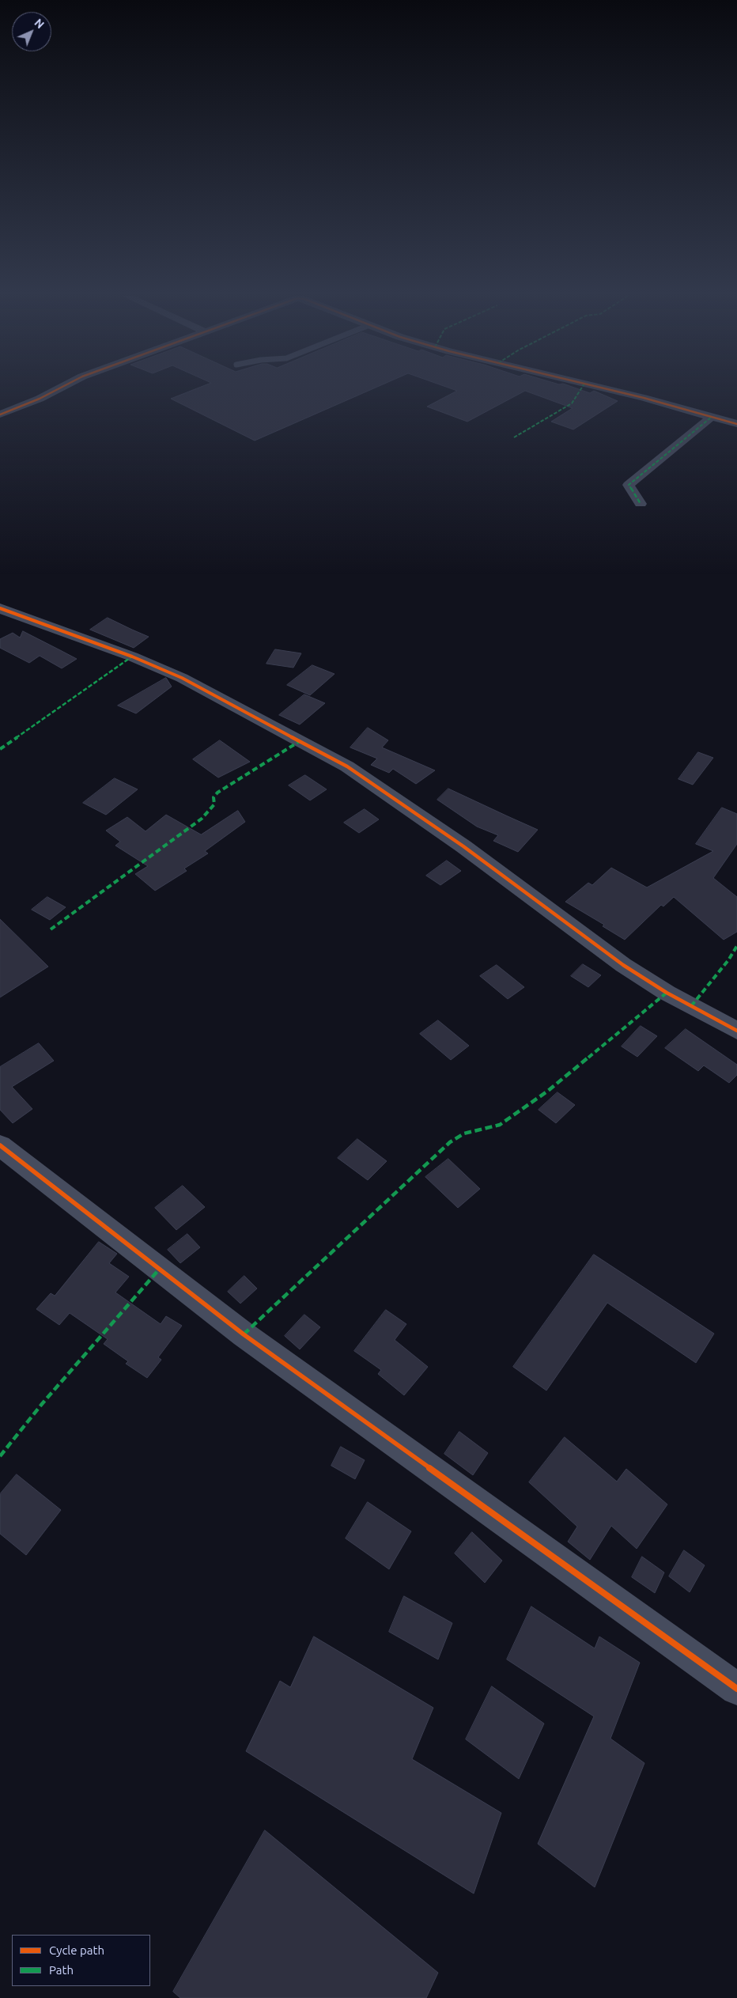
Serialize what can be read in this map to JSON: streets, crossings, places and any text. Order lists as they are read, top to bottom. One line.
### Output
{"legend":["Cycle path","Path"],"north":"top right"}
